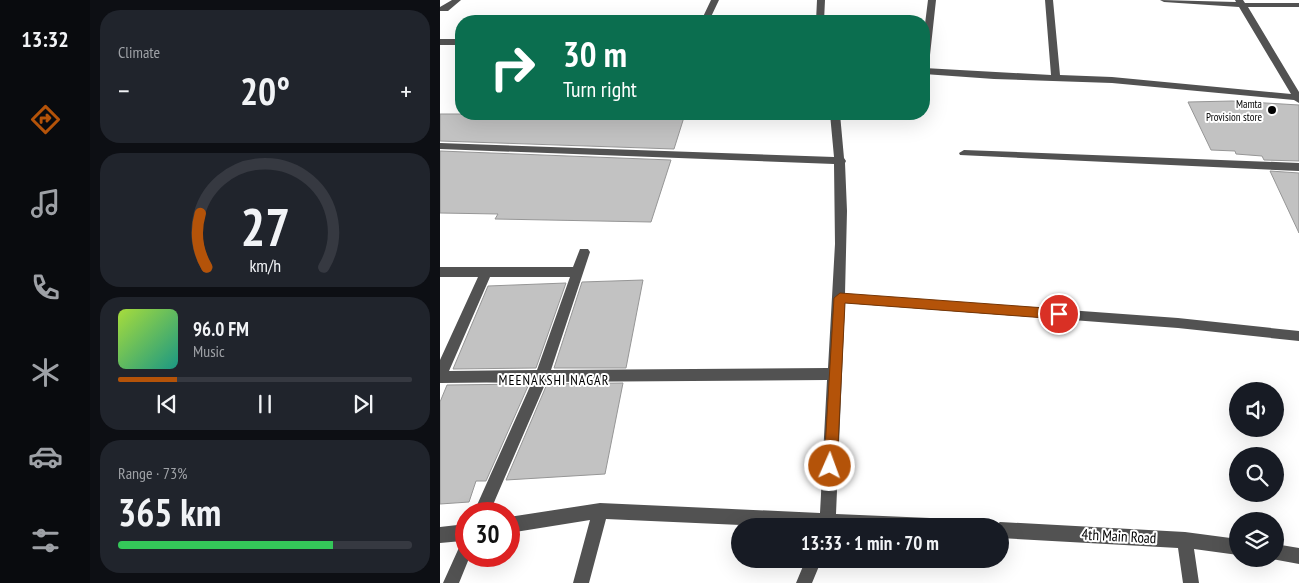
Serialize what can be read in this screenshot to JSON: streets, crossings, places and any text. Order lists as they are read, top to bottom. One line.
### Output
{"streets":{"street":["4th Main Road"]},"districts":["MEENAKSHI NAGAR"],"places":["Mamta Provision store"],"page":{"tabs":"13:32","tile":["Climate",["Range · 73%","365 km"]],"turn":["30 m","Turn right"],"heat":["−","20°","+"],"song":["96.0 FM","Music"],"limit":"30","trip":"13:33 · 1 min · 70 m","gauge":["27","km/h"]}}
